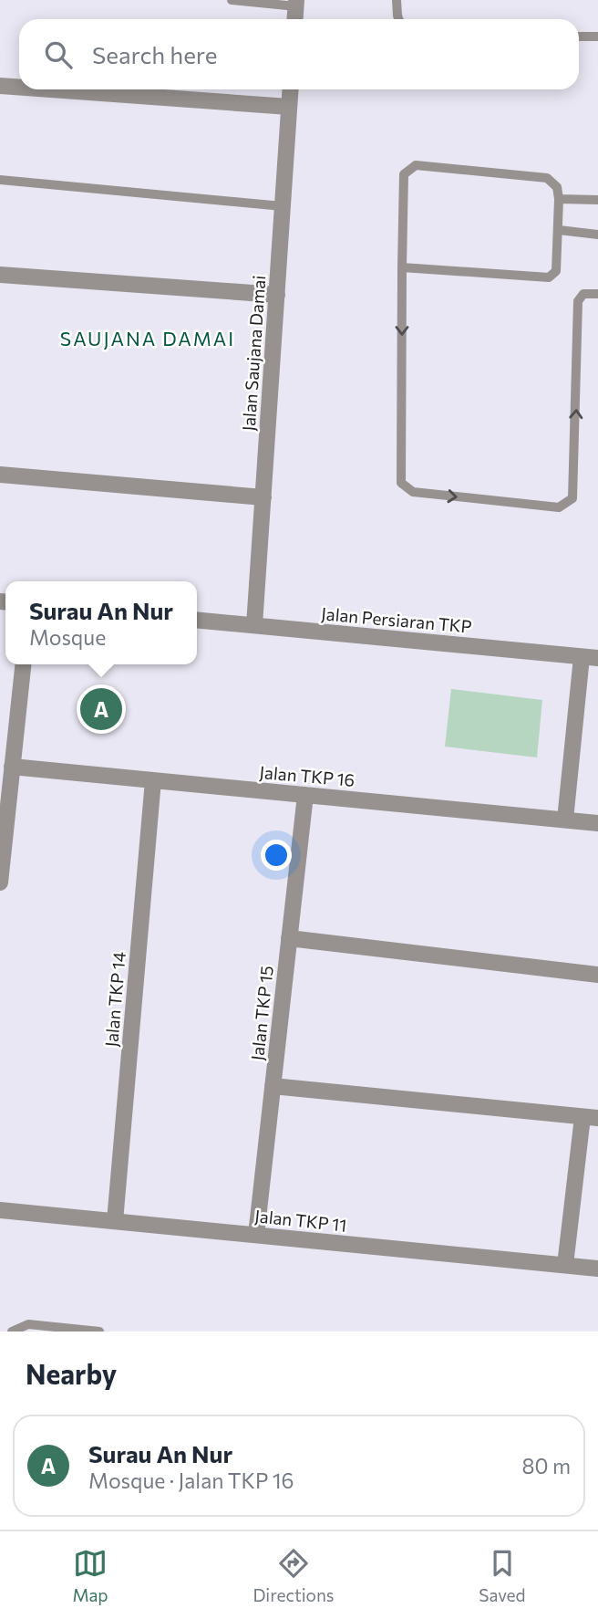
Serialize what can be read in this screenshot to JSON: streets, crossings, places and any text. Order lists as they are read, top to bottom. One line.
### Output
{"streets":{"street":["Jalan Saujana Damai","Jalan Persiaran TKP","Jalan TKP 16","Jalan TKP 14","Jalan TKP 15","Jalan TKP 11"]},"crossings":[["Jalan Saujana Damai","Jalan Persiaran TKP"],["Jalan TKP 16","Jalan TKP 14"],["Jalan TKP 16","Jalan TKP 15"],["Jalan TKP 14","Jalan TKP 11"],["Jalan TKP 15","Jalan TKP 11"]],"districts":["SAUJANA DAMAI"],"page":{"search":"Search here","popup":["Surau An Nur","Mosque"],"pins":"A","heading":"Nearby","list":[{"mark":"A","name":"Surau An Nur","note":"Mosque · Jalan TKP 16","value":"80 m"}],"nav":["Map","Directions","Saved"]}}
